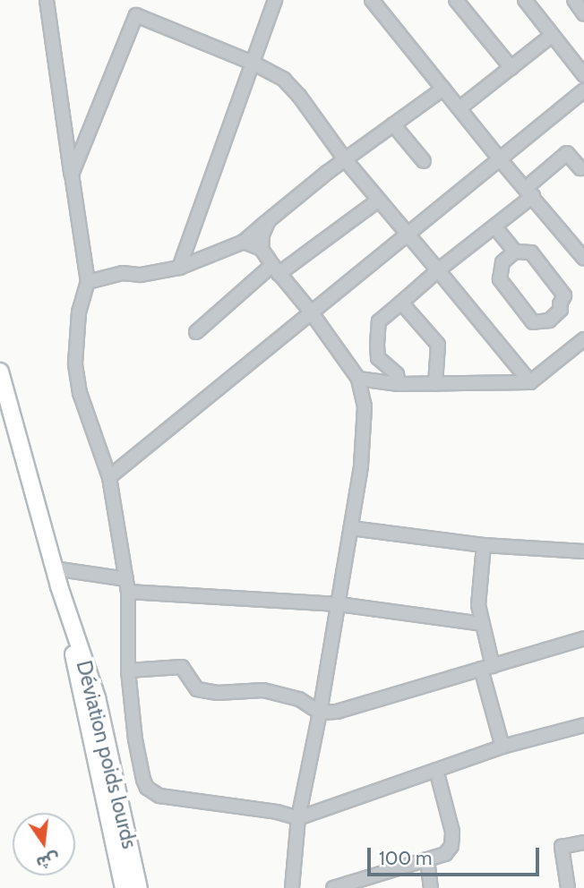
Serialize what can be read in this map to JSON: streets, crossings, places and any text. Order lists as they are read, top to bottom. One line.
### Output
{"streets":{"main road":["Déviation poids lourds"]},"scale_bar":"100 m","north":"bottom"}
